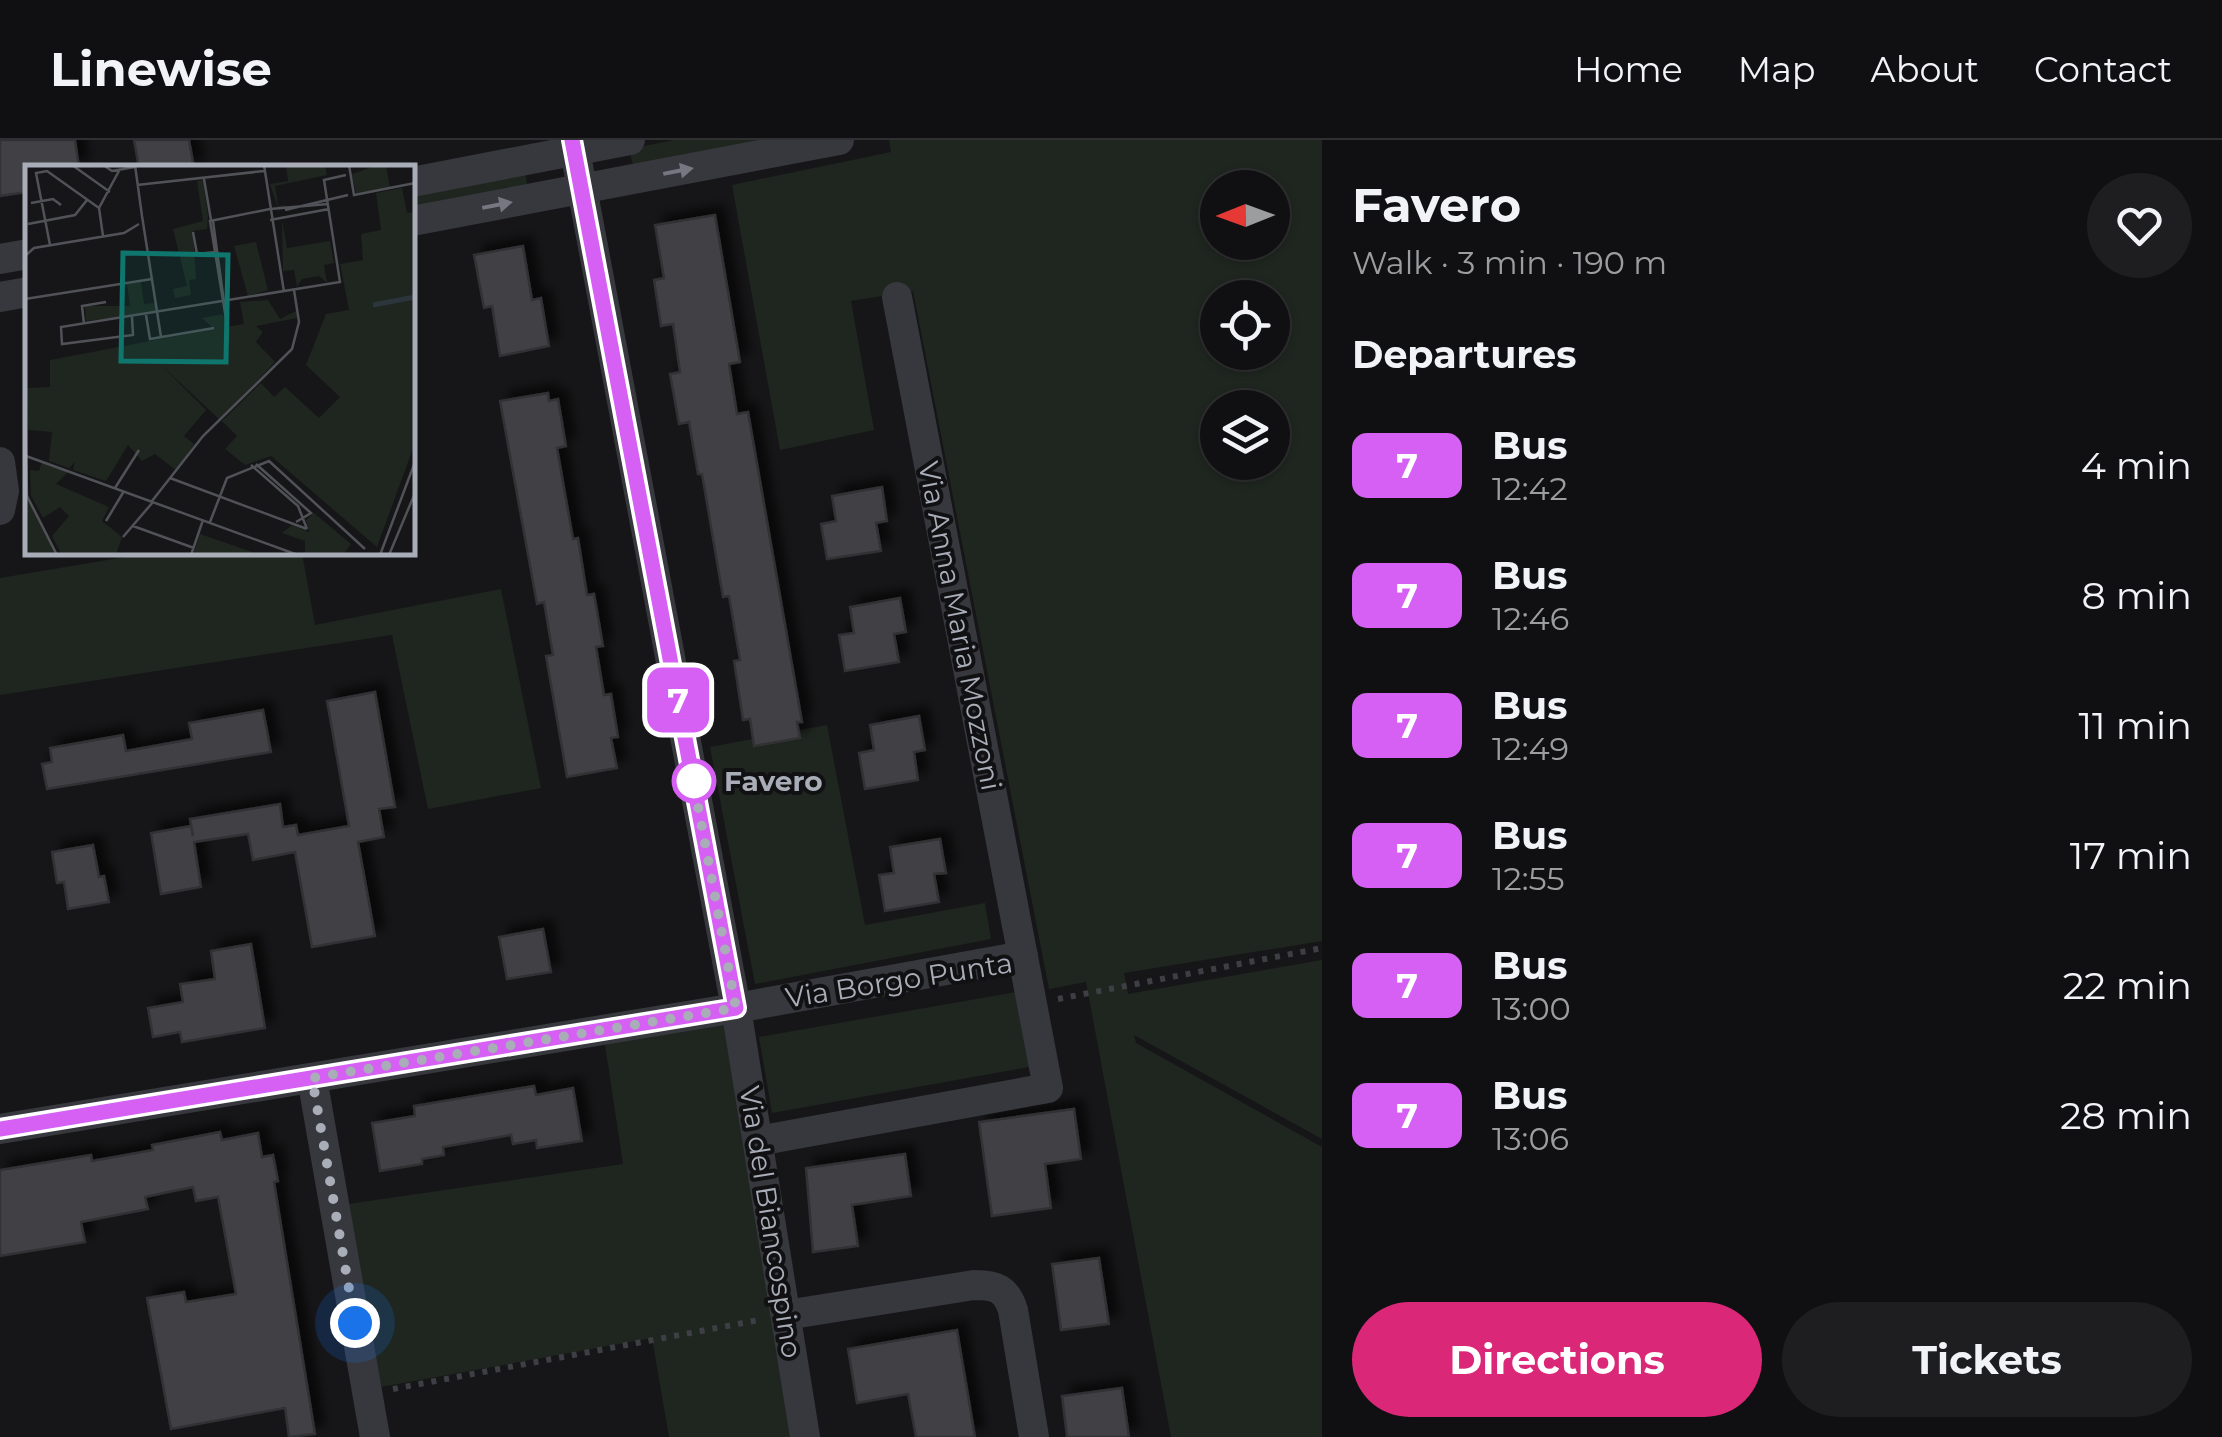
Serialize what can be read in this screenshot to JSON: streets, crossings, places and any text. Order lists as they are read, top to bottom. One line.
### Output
{"streets":{"street":["Via Anna Maria Mozzoni","Via Borgo Punta","Via del Biancospino"]},"crossings":[["Via Anna Maria Mozzoni","Via Borgo Punta"],["Via Borgo Punta","Via del Biancospino"]],"places":["Favero"],"lines":["bus line 7"],"north":"left","page":{"header":"Linewise","nav":["Home","Map","About","Contact"],"on_map":"7","heading":[["Favero","Walk · 3 min · 190 m"],"Departures"],"list":[{"mark":"7","name":"Bus","note":"12:42","value":"4 min"},{"mark":"7","name":"Bus","note":"12:46","value":"8 min"},{"mark":"7","name":"Bus","note":"12:49","value":"11 min"},{"mark":"7","name":"Bus","note":"12:55","value":"17 min"},{"mark":"7","name":"Bus","note":"13:00","value":"22 min"},{"mark":"7","name":"Bus","note":"13:06","value":"28 min"}],"buttons":["Directions","Tickets"]}}
